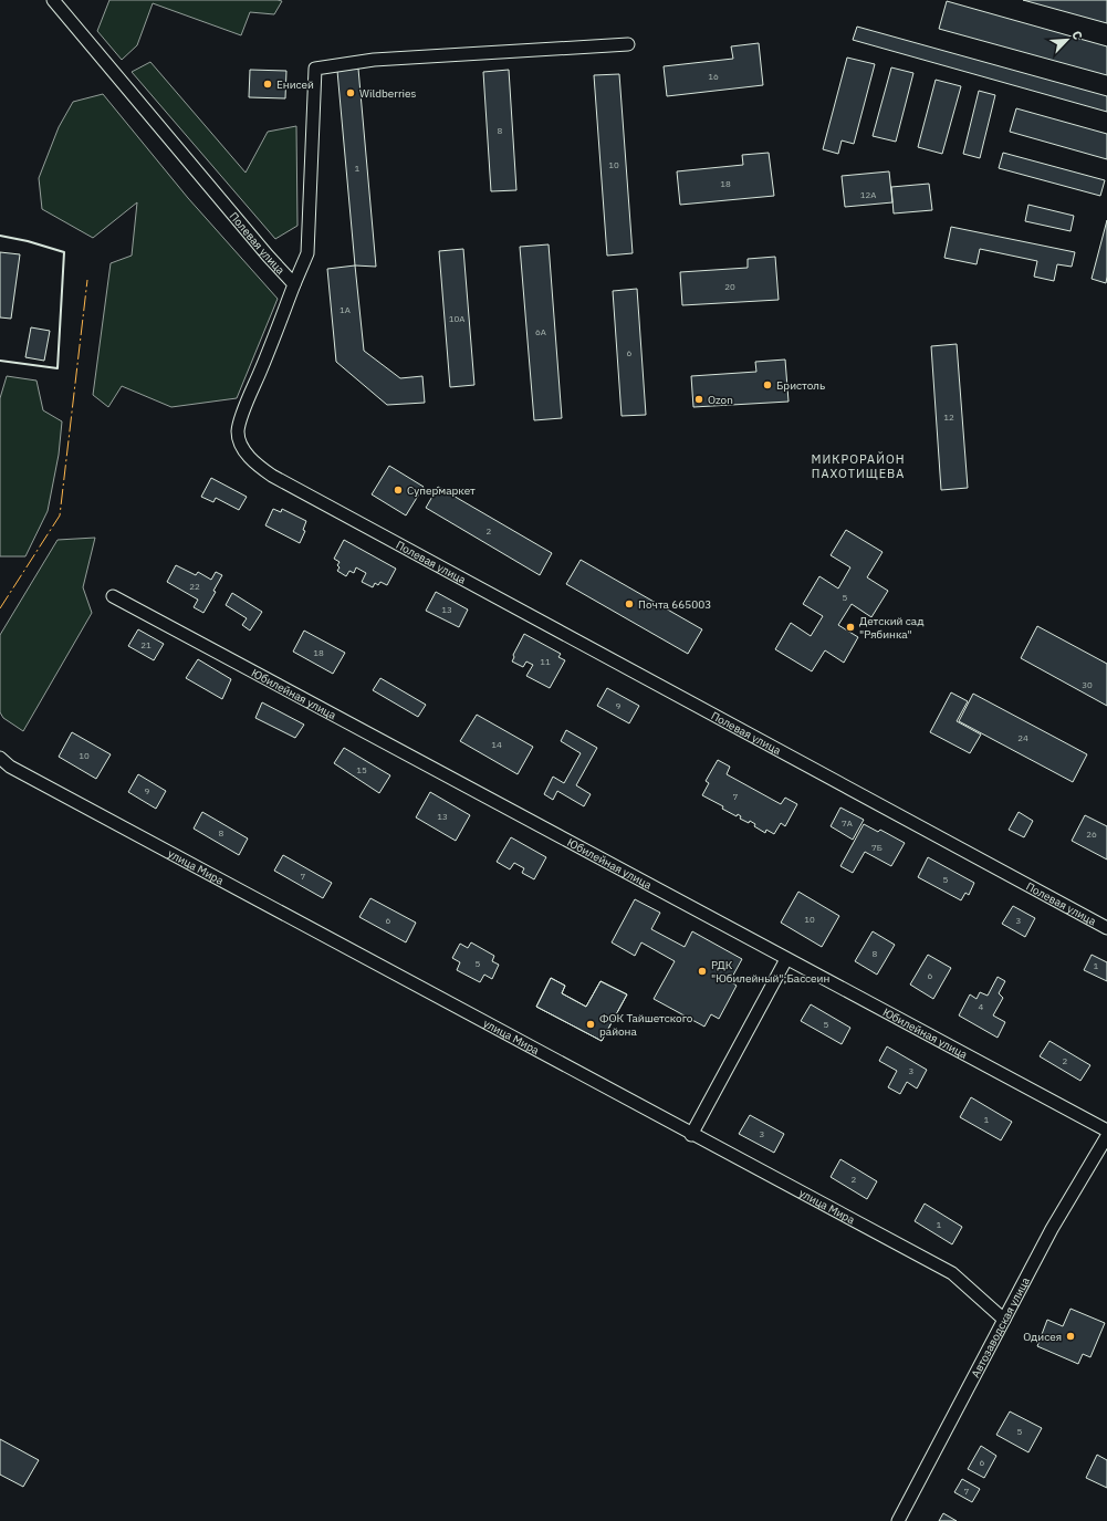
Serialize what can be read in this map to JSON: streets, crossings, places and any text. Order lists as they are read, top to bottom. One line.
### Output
{"streets":{"street":["Полевая улица","Юбилейная улица","улица Мира","Автозаводская улица"]},"crossings":[["улица Мира","Автозаводская улица"]],"districts":["МИКРОРАЙОН ПАХОТИЩЕВА"],"places":["Енисей","Wildberries","Бристоль","Ozon","Супермаркет","Почта 665003","Детский сад \"Рябинка\"","РДК \"Юбилейный\";Бассеин","ФОК Тайшетского района","Одисея"],"house_numbers":["16","8","10","1","18","12А","20","1А","10А","6А","6","12","2","22","5","13","21","18","11","30","9","24","14","10","15","9","7","13","7А","8","26","7Б","7","5","10","6","3","8","5","1","6","4","5","2","3","1","3","2","1","5","6","7"],"north":"top right"}
